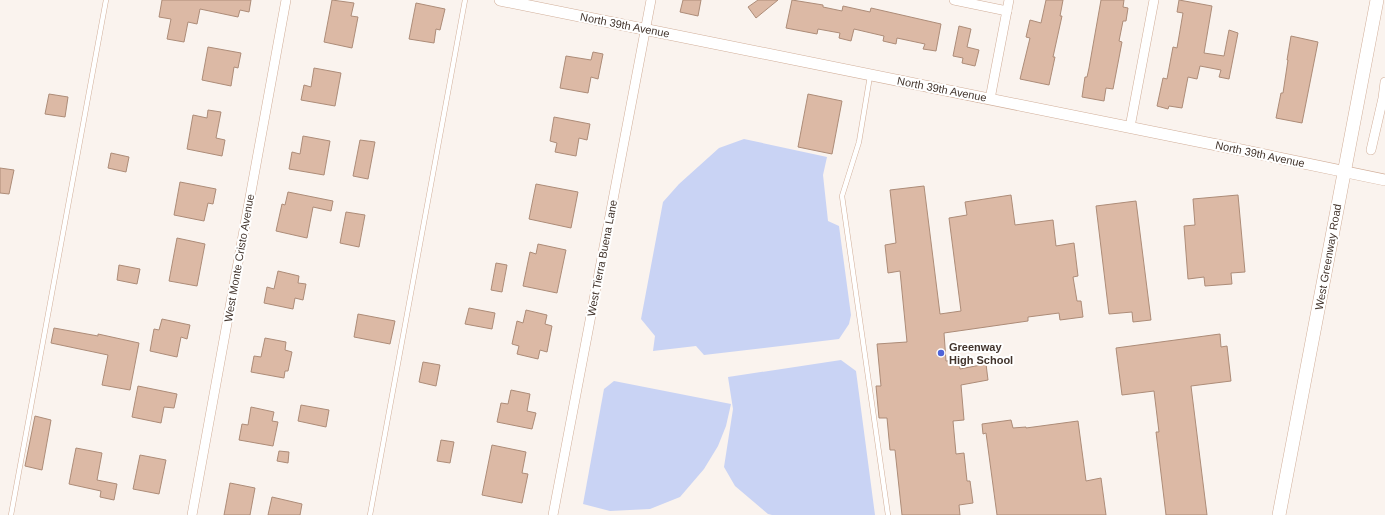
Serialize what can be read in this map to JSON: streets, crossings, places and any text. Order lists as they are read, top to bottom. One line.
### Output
{"streets":{"main road":["West Greenway Road"],"street":["North 39th Avenue","West Monte Cristo Avenue","West Tierra Buena Lane"]},"crossings":[["North 39th Avenue","West Greenway Road"],["North 39th Avenue","West Tierra Buena Lane"]],"places":["Greenway High School"]}
